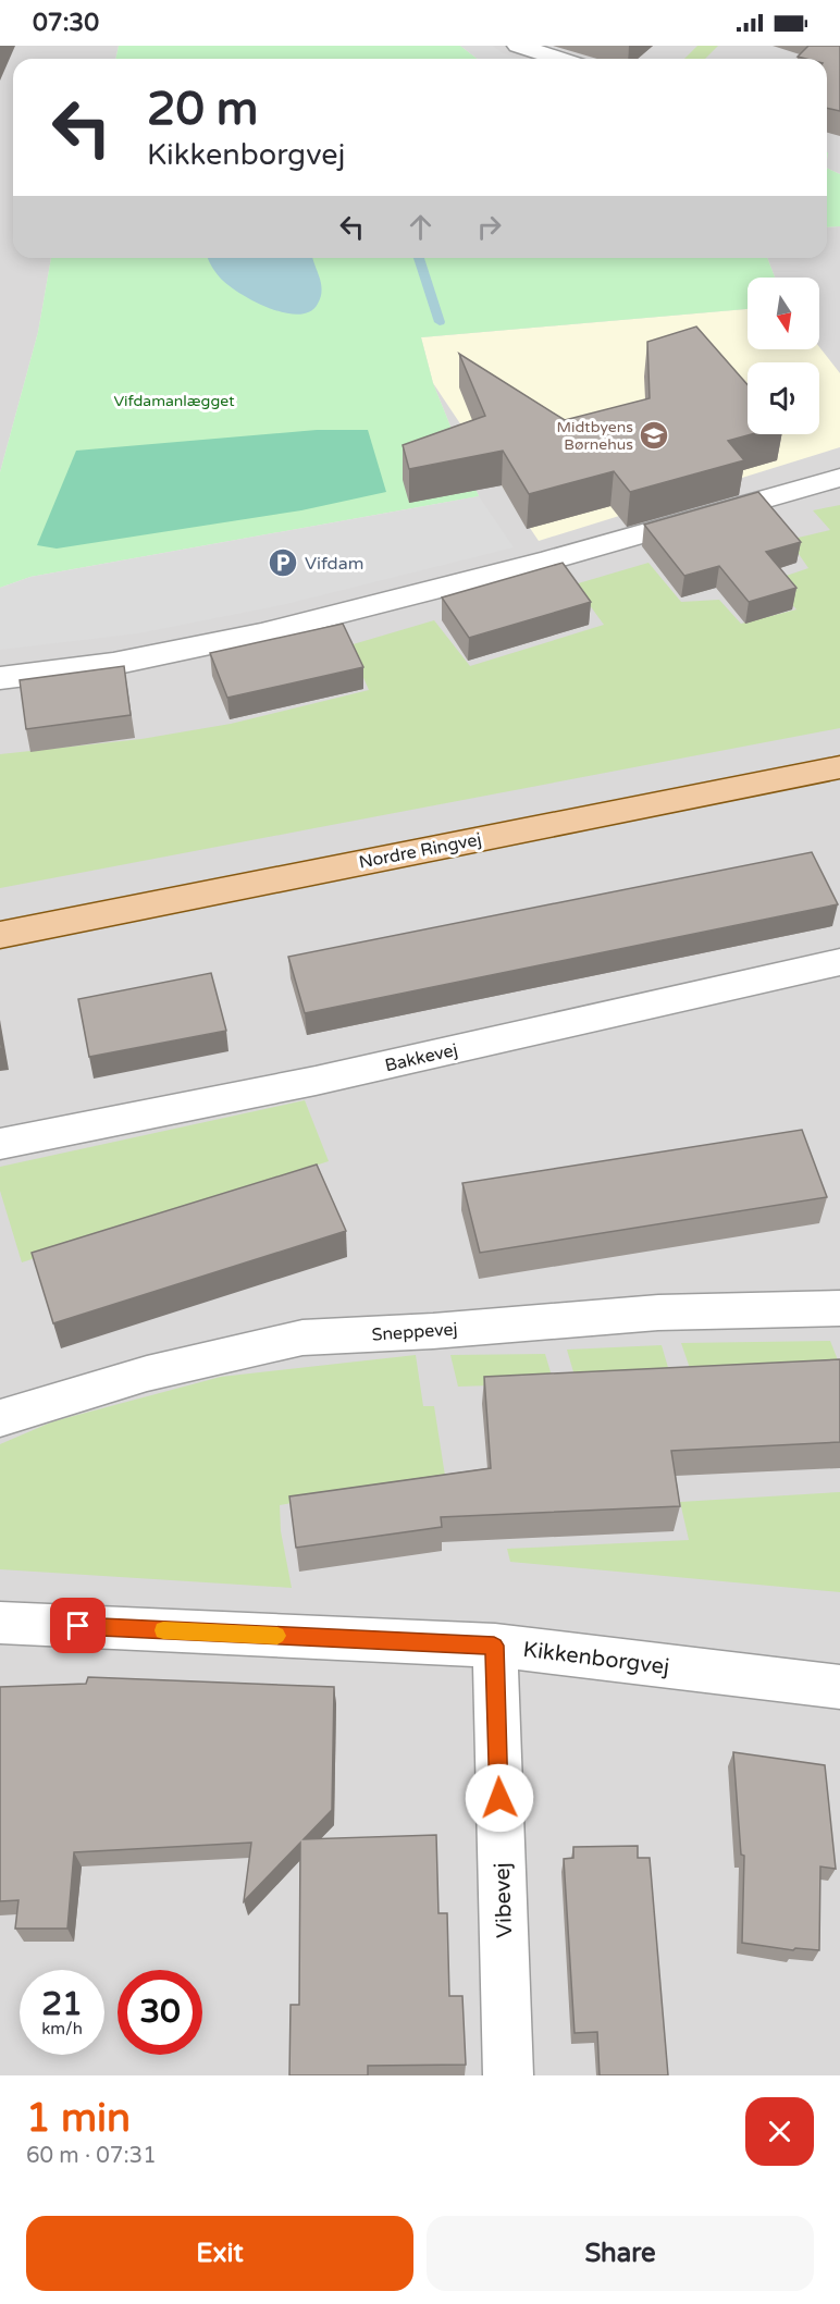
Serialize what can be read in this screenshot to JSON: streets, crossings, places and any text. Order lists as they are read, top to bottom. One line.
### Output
{"streets":{"main road":["Nordre Ringvej"],"street":["Bakkevej","Sneppevej","Kikkenborgvej","Vibevej"]},"crossings":[["Kikkenborgvej","Vibevej"]],"parks":["Vifdamanlægget"],"places":{"school or university":["Midtbyens Børnehus"],"parking":["Vifdam"]},"north":"bottom","page":{"status":"07:30","turn":["20 m","Kikkenborgvej"],"speed":"21 km/h","limit":"30","heading":["1 min","60 m · 07:31"],"buttons":["Exit","Share"]}}
